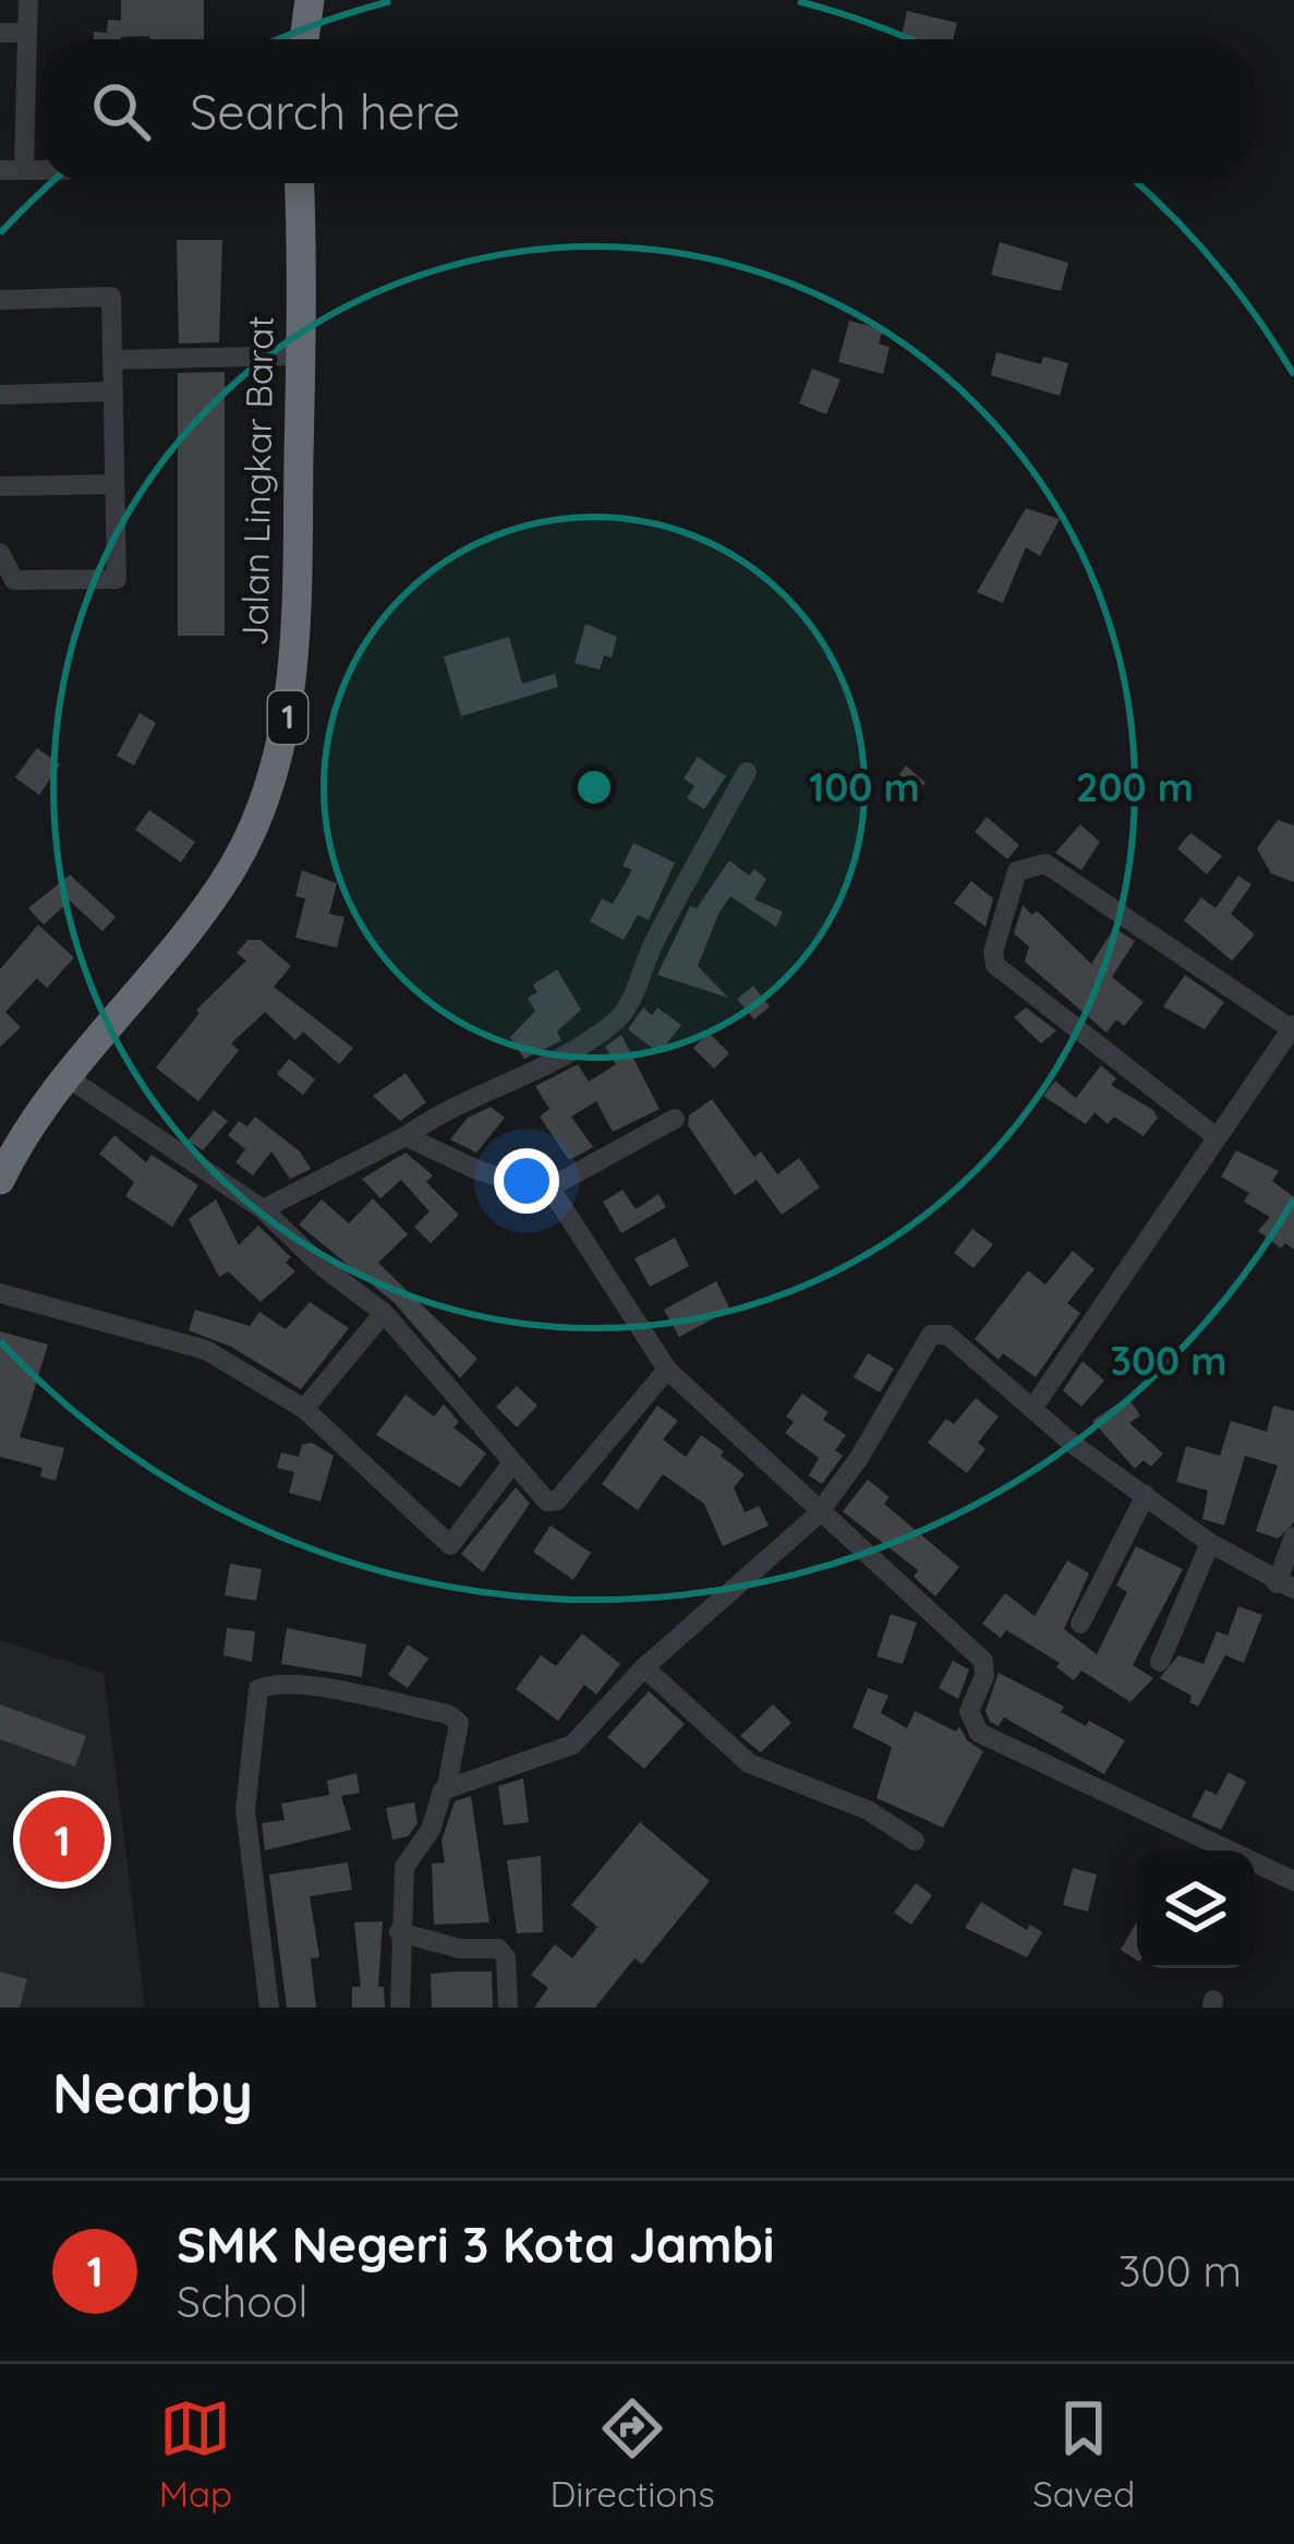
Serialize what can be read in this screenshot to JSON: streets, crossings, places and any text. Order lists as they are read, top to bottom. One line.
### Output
{"streets":{"highway":["Jalan Lingkar Barat","1"]},"page":{"search":"Search here","pins":"1","heading":"Nearby","list":[{"mark":"1","name":"SMK Negeri 3 Kota Jambi","note":"School","value":"300 m"}],"nav":["Map","Directions","Saved"]},"rings":["100 m","200 m","300 m"]}
